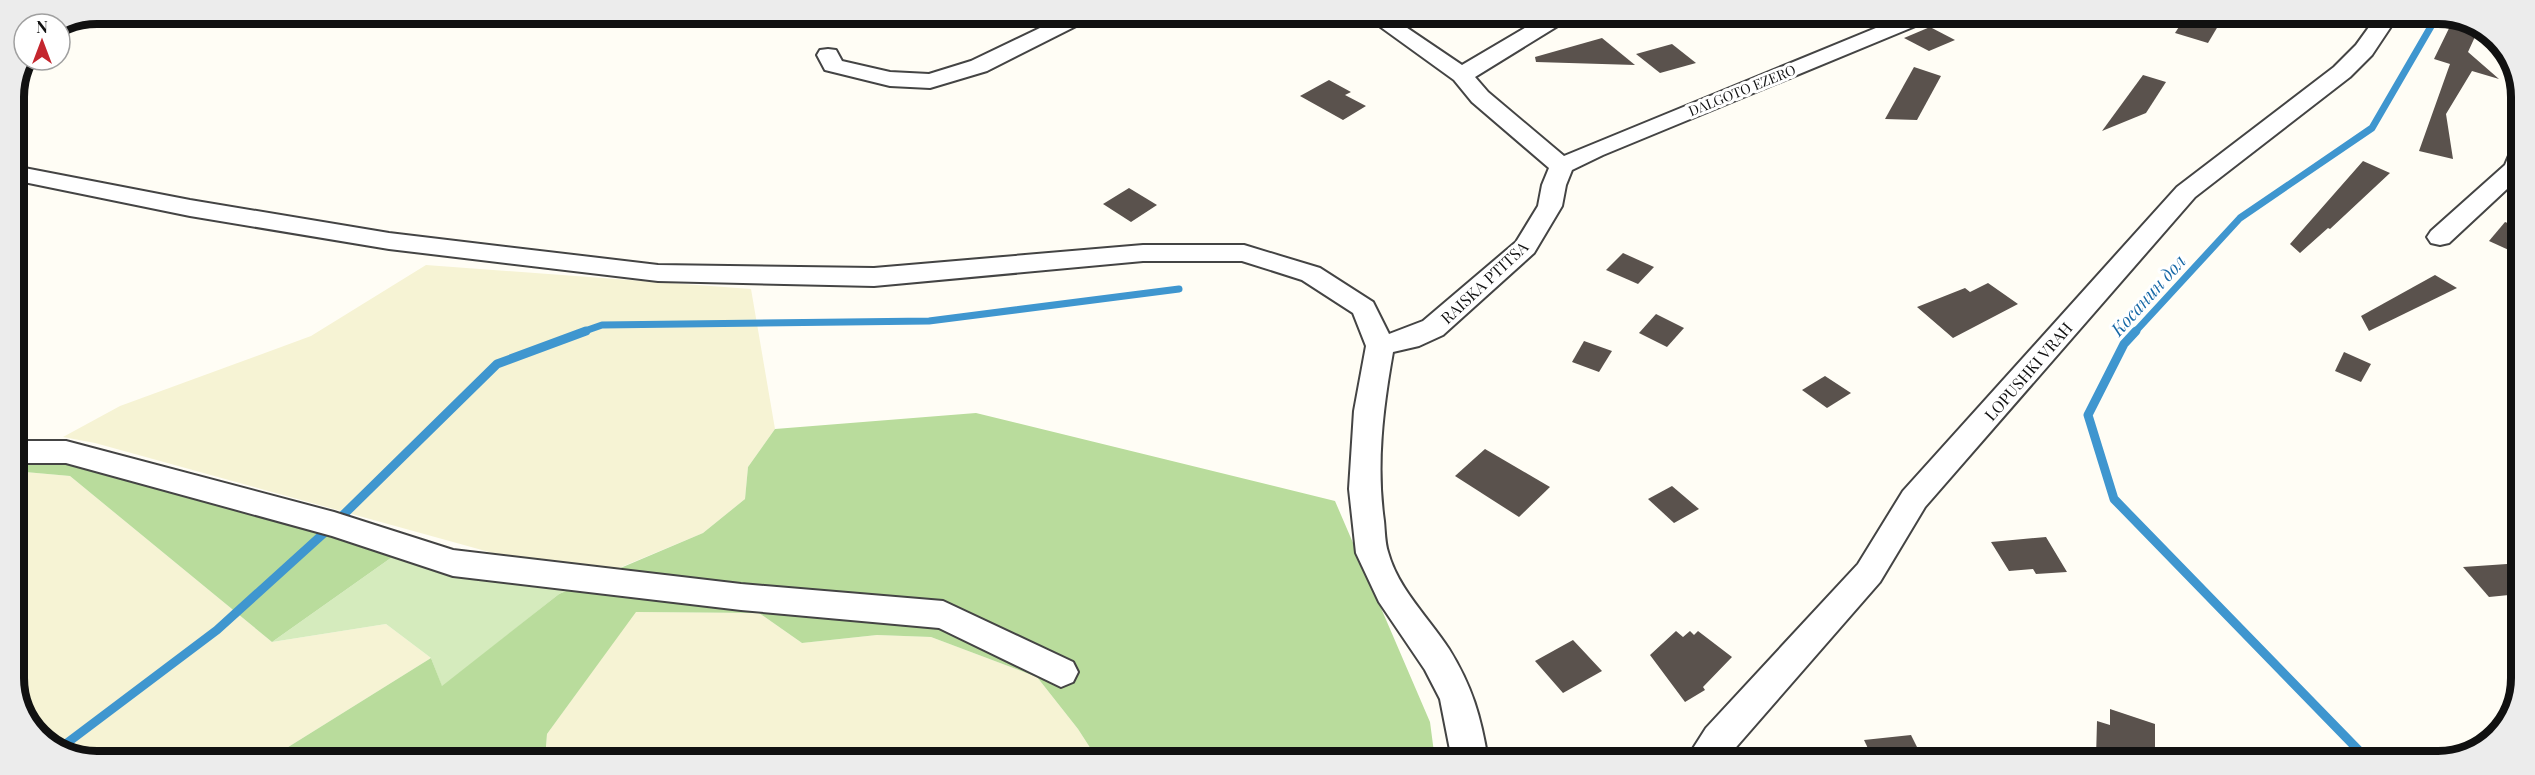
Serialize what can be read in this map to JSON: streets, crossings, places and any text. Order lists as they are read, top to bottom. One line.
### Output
{"streets":{"street":["DALGOTO EZERO","RAISKA PTITSA","LOPUSHKI VRAH"]},"crossings":[["DALGOTO EZERO","RAISKA PTITSA"]],"water":["Косанин дол"],"north":"top"}
